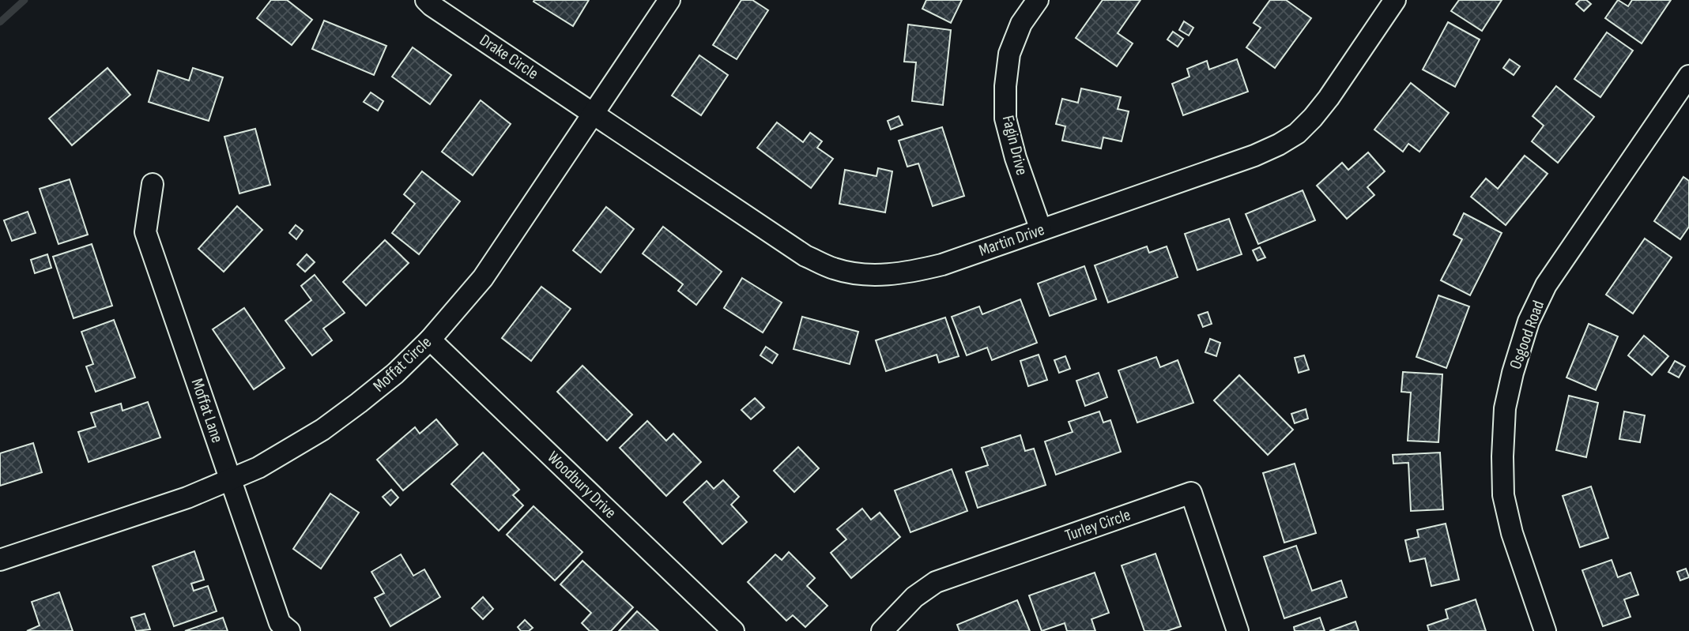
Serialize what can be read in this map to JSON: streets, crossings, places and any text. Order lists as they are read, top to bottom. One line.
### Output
{"streets":{"street":["Drake Circle","Fagin Drive","Martin Drive","Osgood Road","Moffat Circle","Moffat Lane","Woodbury Drive","Turley Circle"]},"crossings":[["Drake Circle","Martin Drive"],["Drake Circle","Moffat Circle"],["Fagin Drive","Martin Drive"],["Martin Drive","Moffat Circle"],["Moffat Circle","Moffat Lane"],["Moffat Circle","Woodbury Drive"]]}
